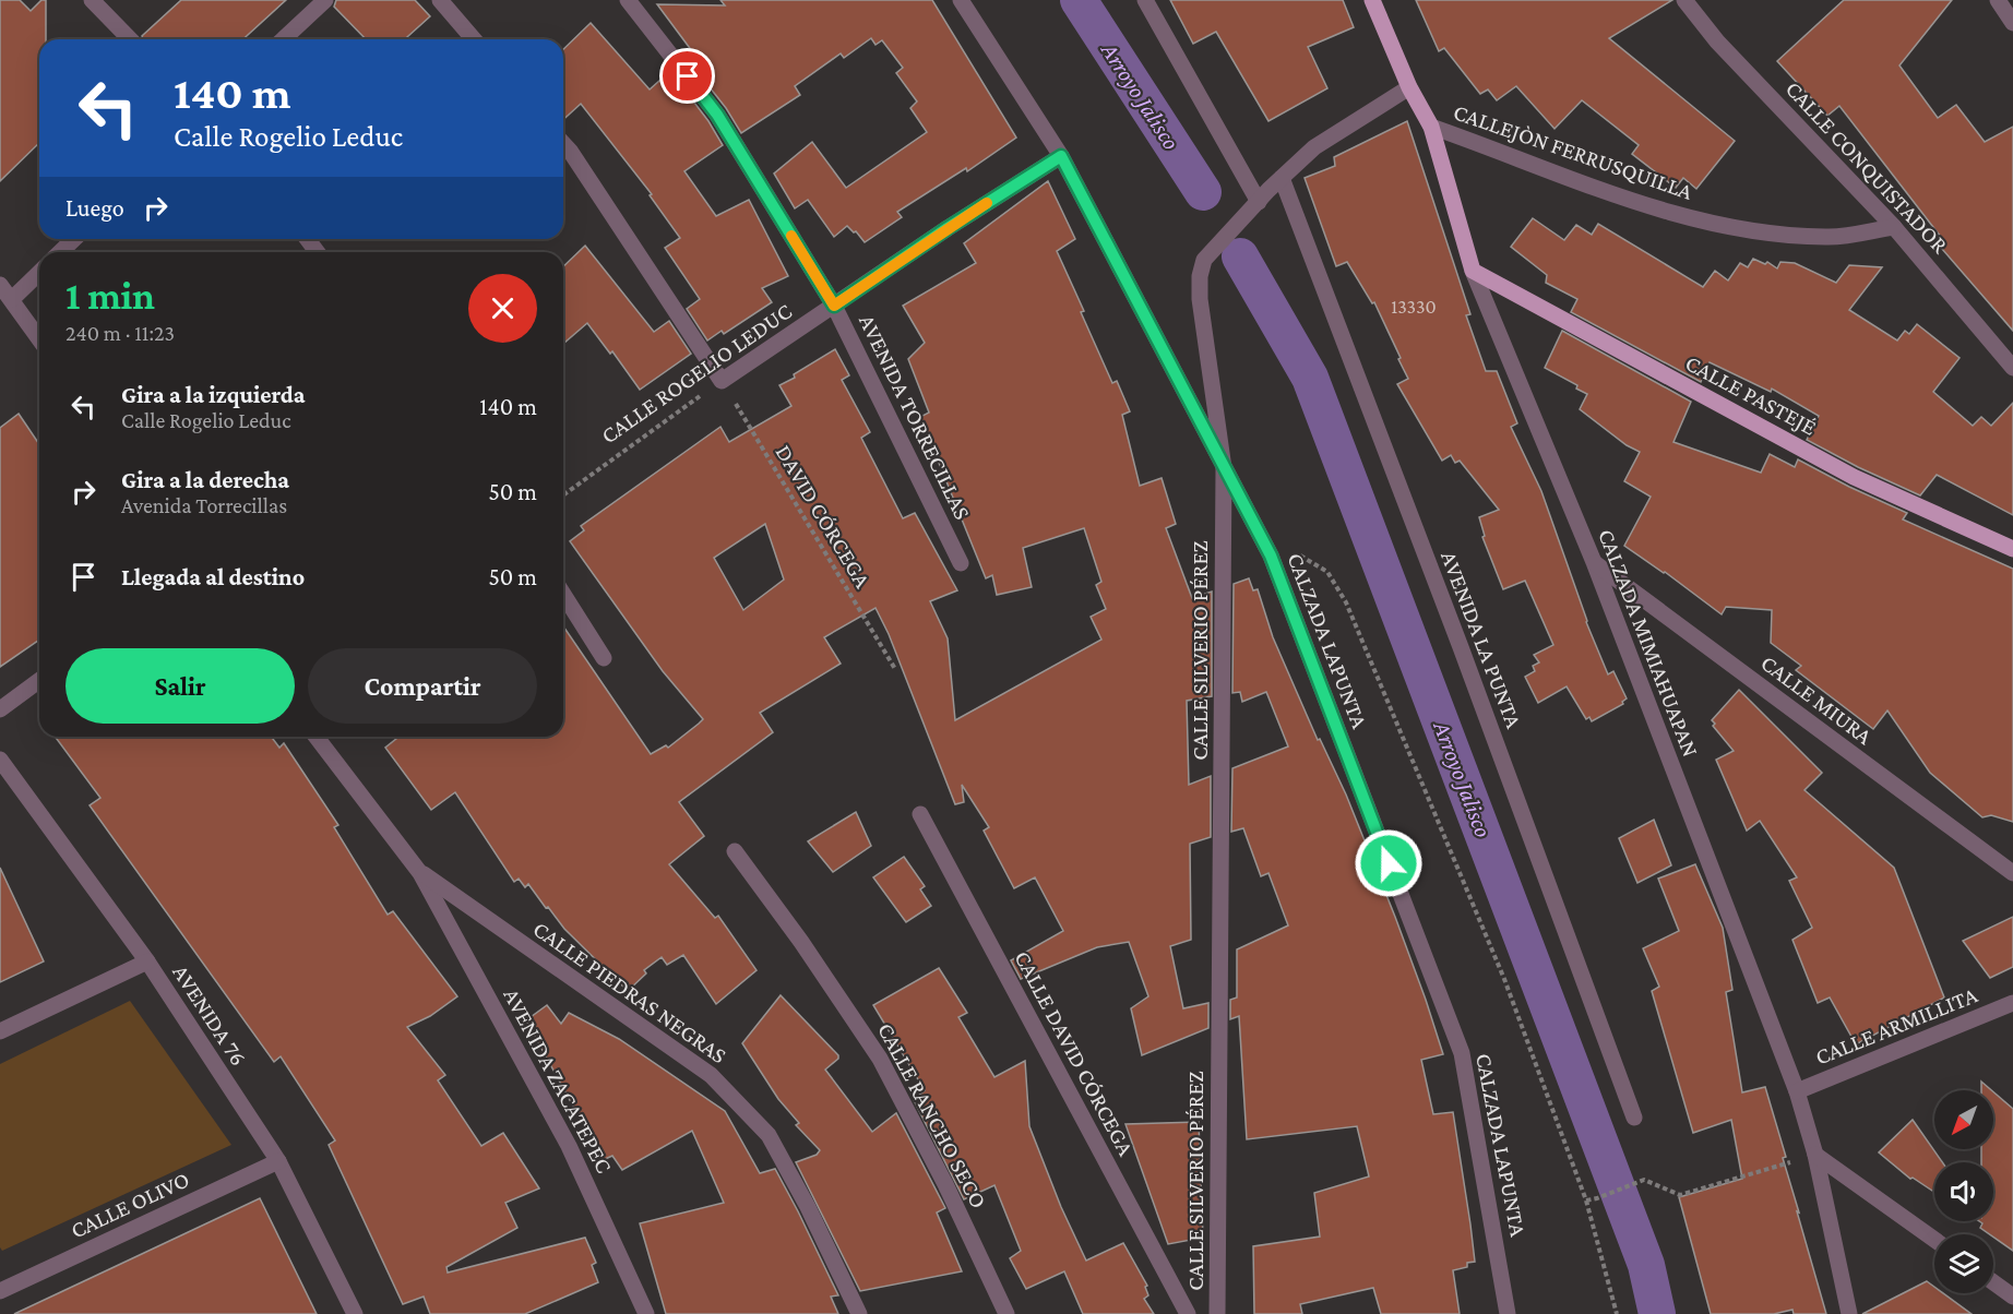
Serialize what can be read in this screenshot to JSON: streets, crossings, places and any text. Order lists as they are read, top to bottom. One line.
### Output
{"streets":{"main road":["CALLE PASTEJÉ","CALZADA MIMIAHUAPAN"],"street":["CALLEJÒN FERRUSQUILLA","CALLE CONQUISTADOR","CALLE ROGELIO LEDUC","AVENIDA TORRECILLAS","AVENIDA LA PUNTA","CALZADA LAPUNTA","CALLE SILVERIO PÉREZ","CALLE MIURA","CALLE PIEDRAS NEGRAS","AVENIDA 76","CALLE ARMILLITA","CALLE DAVID CÓRCEGA","AVENIDA ZACATEPEC","CALLE RANCHO SECO","CALLE OLIVO"],"path":["DAVID CÓRCEGA"]},"crossings":[["CALLEJÒN FERRUSQUILLA","CALLE CONQUISTADOR"],["CALLEJÒN FERRUSQUILLA","CALZADA MIMIAHUAPAN"],["CALLE ROGELIO LEDUC","AVENIDA TORRECILLAS"],["CALLE ROGELIO LEDUC","DAVID CÓRCEGA"],["CALLE ROGELIO LEDUC","CALZADA LAPUNTA"],["CALLE PASTEJÉ","CALZADA MIMIAHUAPAN"],["AVENIDA LA PUNTA","CALLE SILVERIO PÉREZ"],["CALZADA LAPUNTA","CALLE SILVERIO PÉREZ"],["CALZADA MIMIAHUAPAN","CALLE SILVERIO PÉREZ"],["CALZADA MIMIAHUAPAN","CALLE MIURA"],["CALZADA MIMIAHUAPAN","CALLE ARMILLITA"],["CALLE PIEDRAS NEGRAS","AVENIDA ZACATEPEC"],["AVENIDA 76","CALLE OLIVO"]],"water":["Arroyo Jalisco"],"house_numbers":["13330"],"north":"bottom left","page":{"turn":["140 m","Calle Rogelio Leduc"],"then":"Luego","heading":["1 min","240 m · 11:23"],"list":[{"name":"Gira a la izquierda","note":"Calle Rogelio Leduc","value":"140 m"},{"name":"Gira a la derecha","note":"Avenida Torrecillas","value":"50 m"},{"name":"Llegada al destino","value":"50 m"}],"buttons":["Salir","Compartir"]}}
